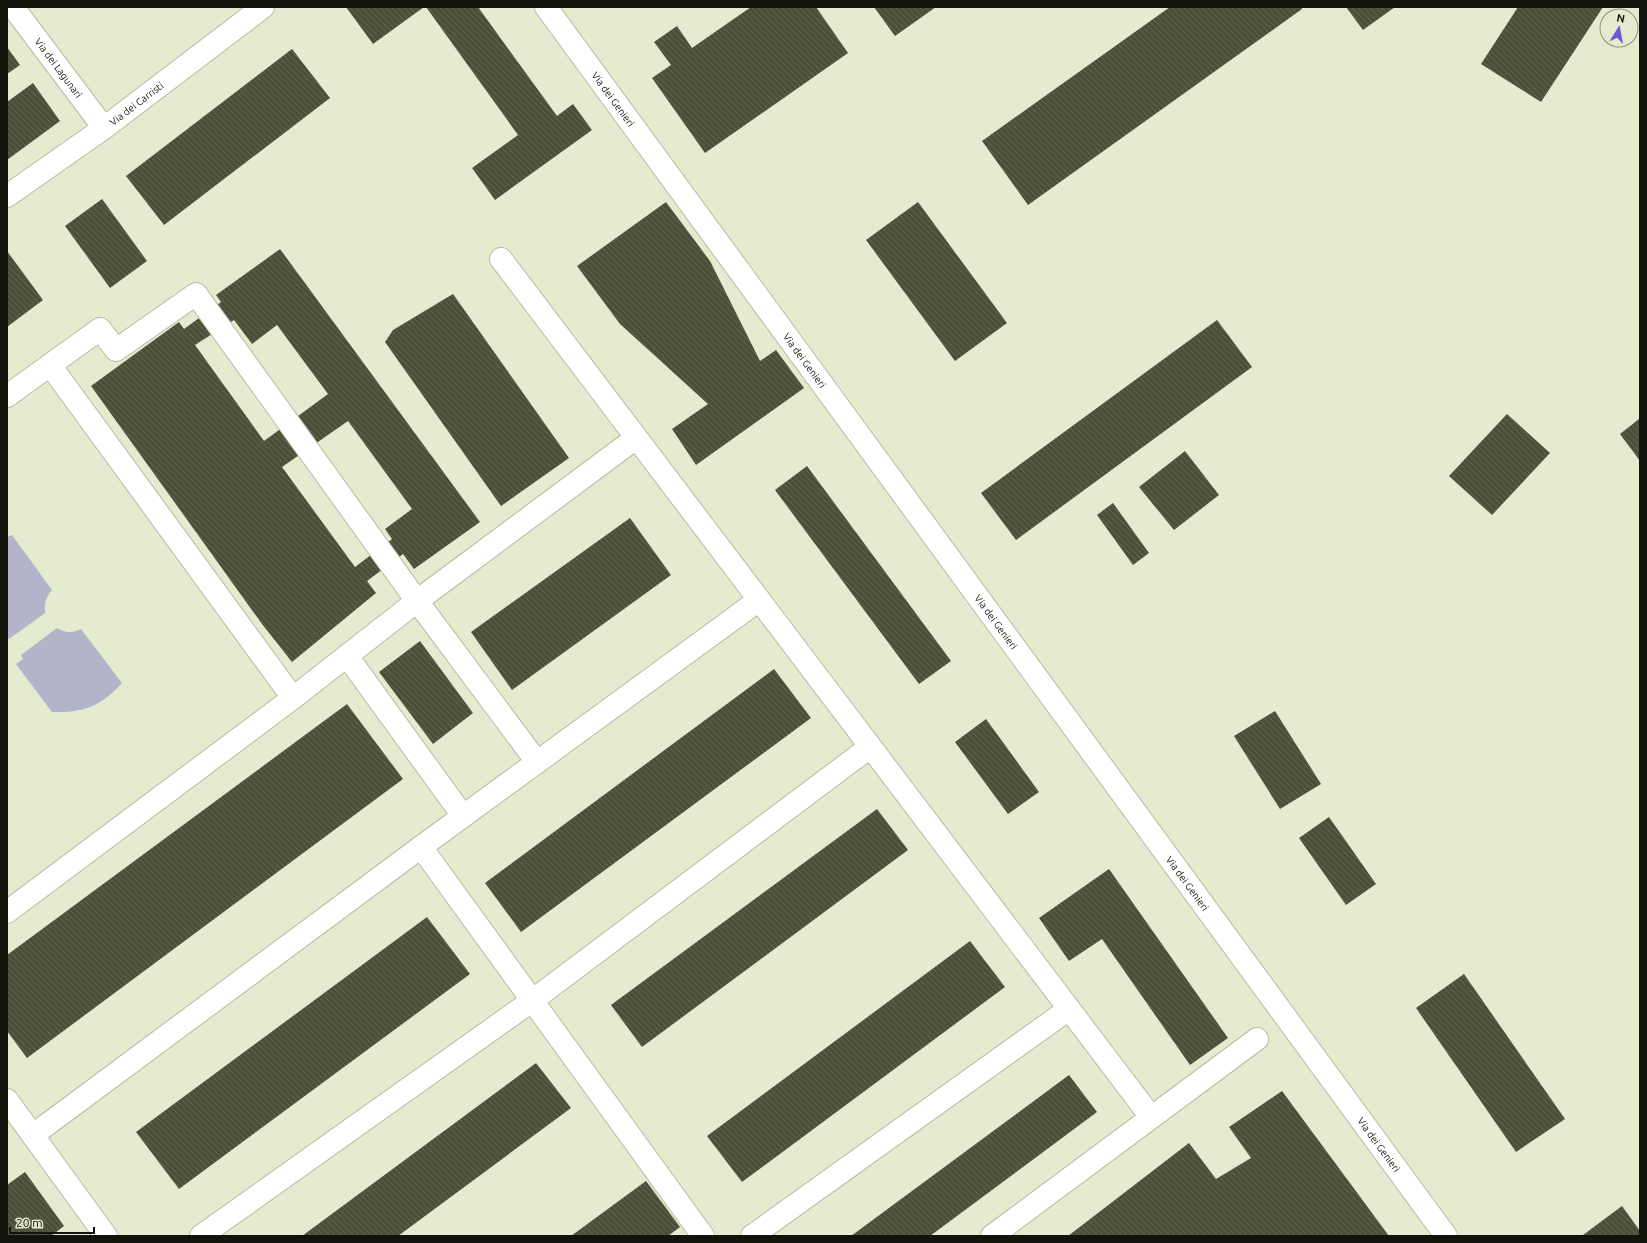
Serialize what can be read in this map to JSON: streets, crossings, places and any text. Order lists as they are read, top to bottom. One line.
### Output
{"streets":{"street":["Via dei Lagunari","Via dei Genieri","Via dei Carristi"]},"crossings":[["Via dei Lagunari","Via dei Carristi"]],"scale_bar":"20 m","north":"top"}
